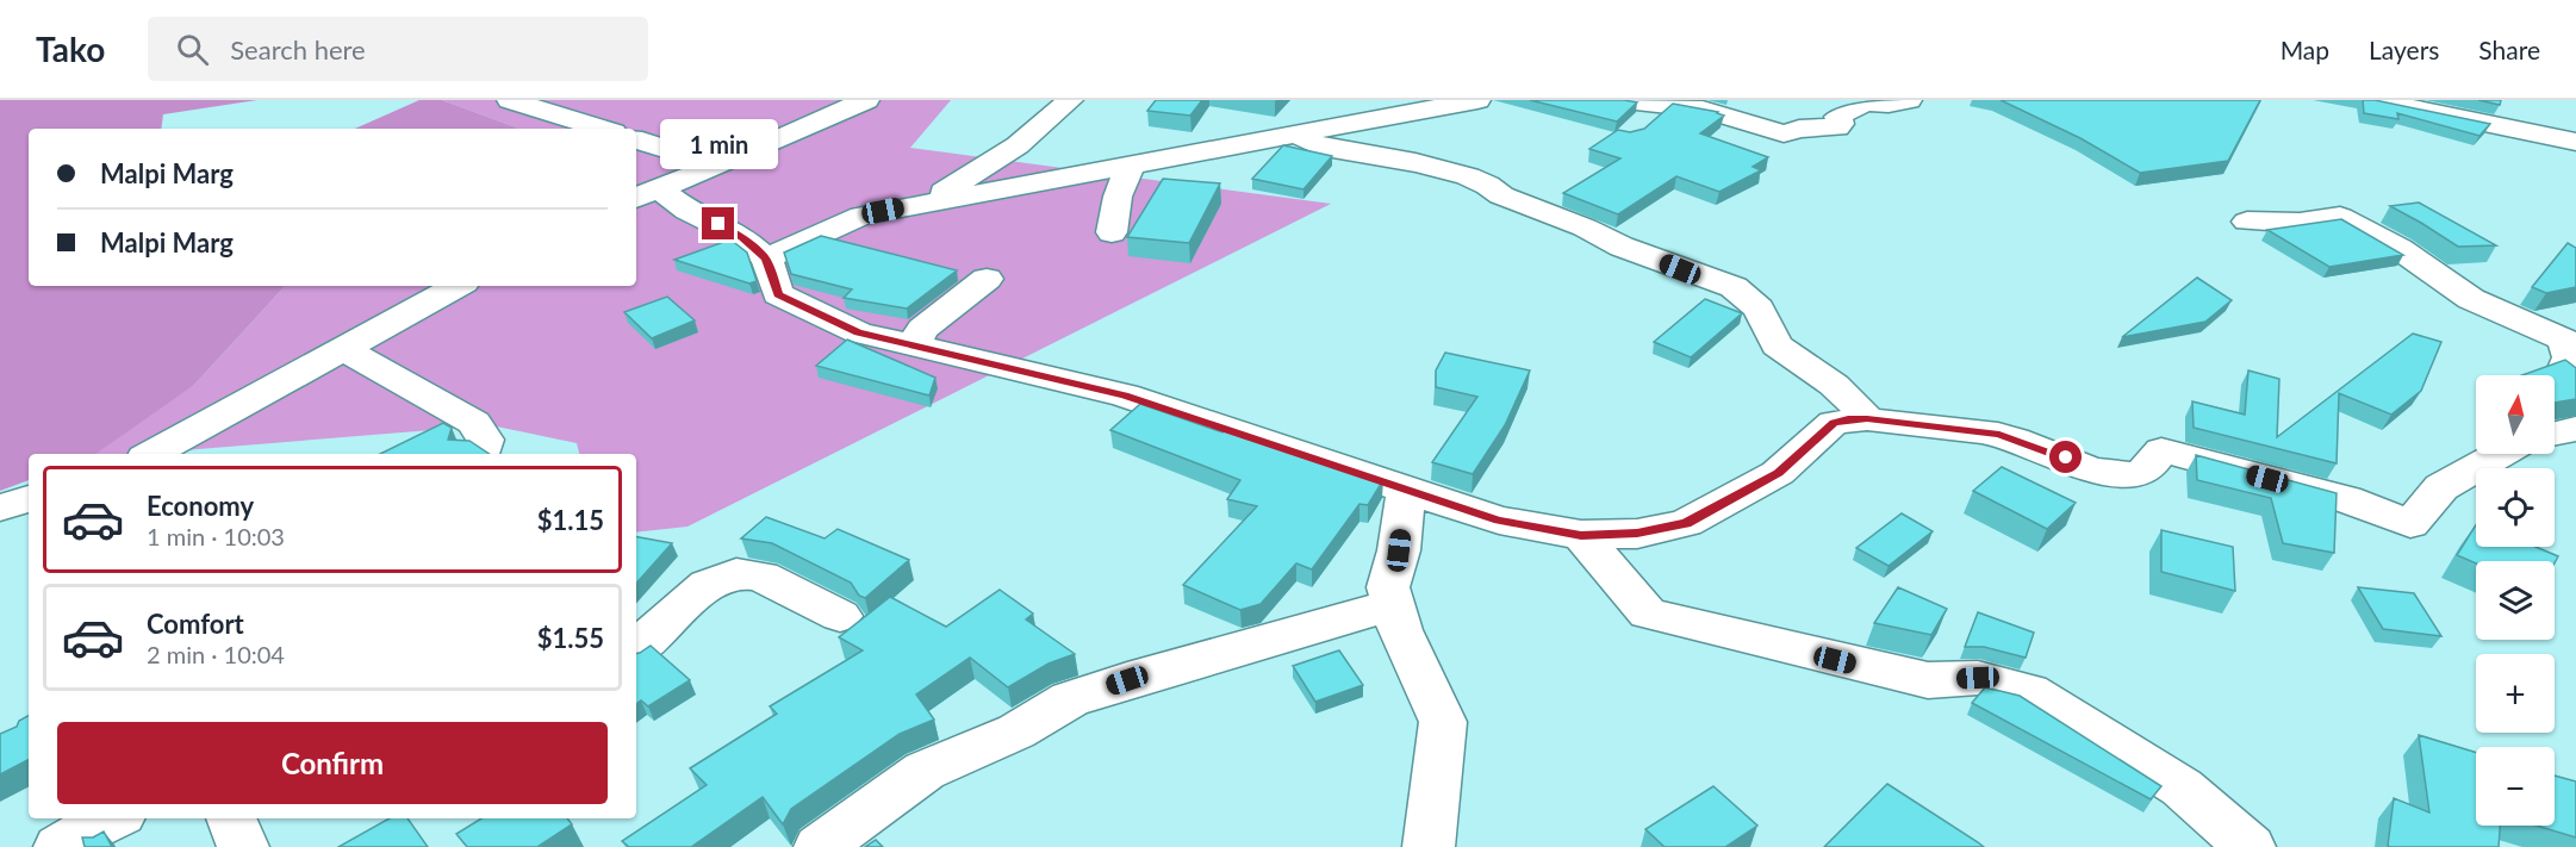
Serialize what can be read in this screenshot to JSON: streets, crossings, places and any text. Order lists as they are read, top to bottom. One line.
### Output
{"north":"top","page":{"header":"Tako","search":"Search here","nav":["Map","Layers","Share"],"bubble":"1 min","banner":["Malpi Marg","Malpi Marg"],"map_buttons":["+","−"],"list":[{"name":"Economy","note":"1 min · 10:03","value":"$1.15"},{"name":"Comfort","note":"2 min · 10:04","value":"$1.55"}],"buttons":"Confirm"}}
